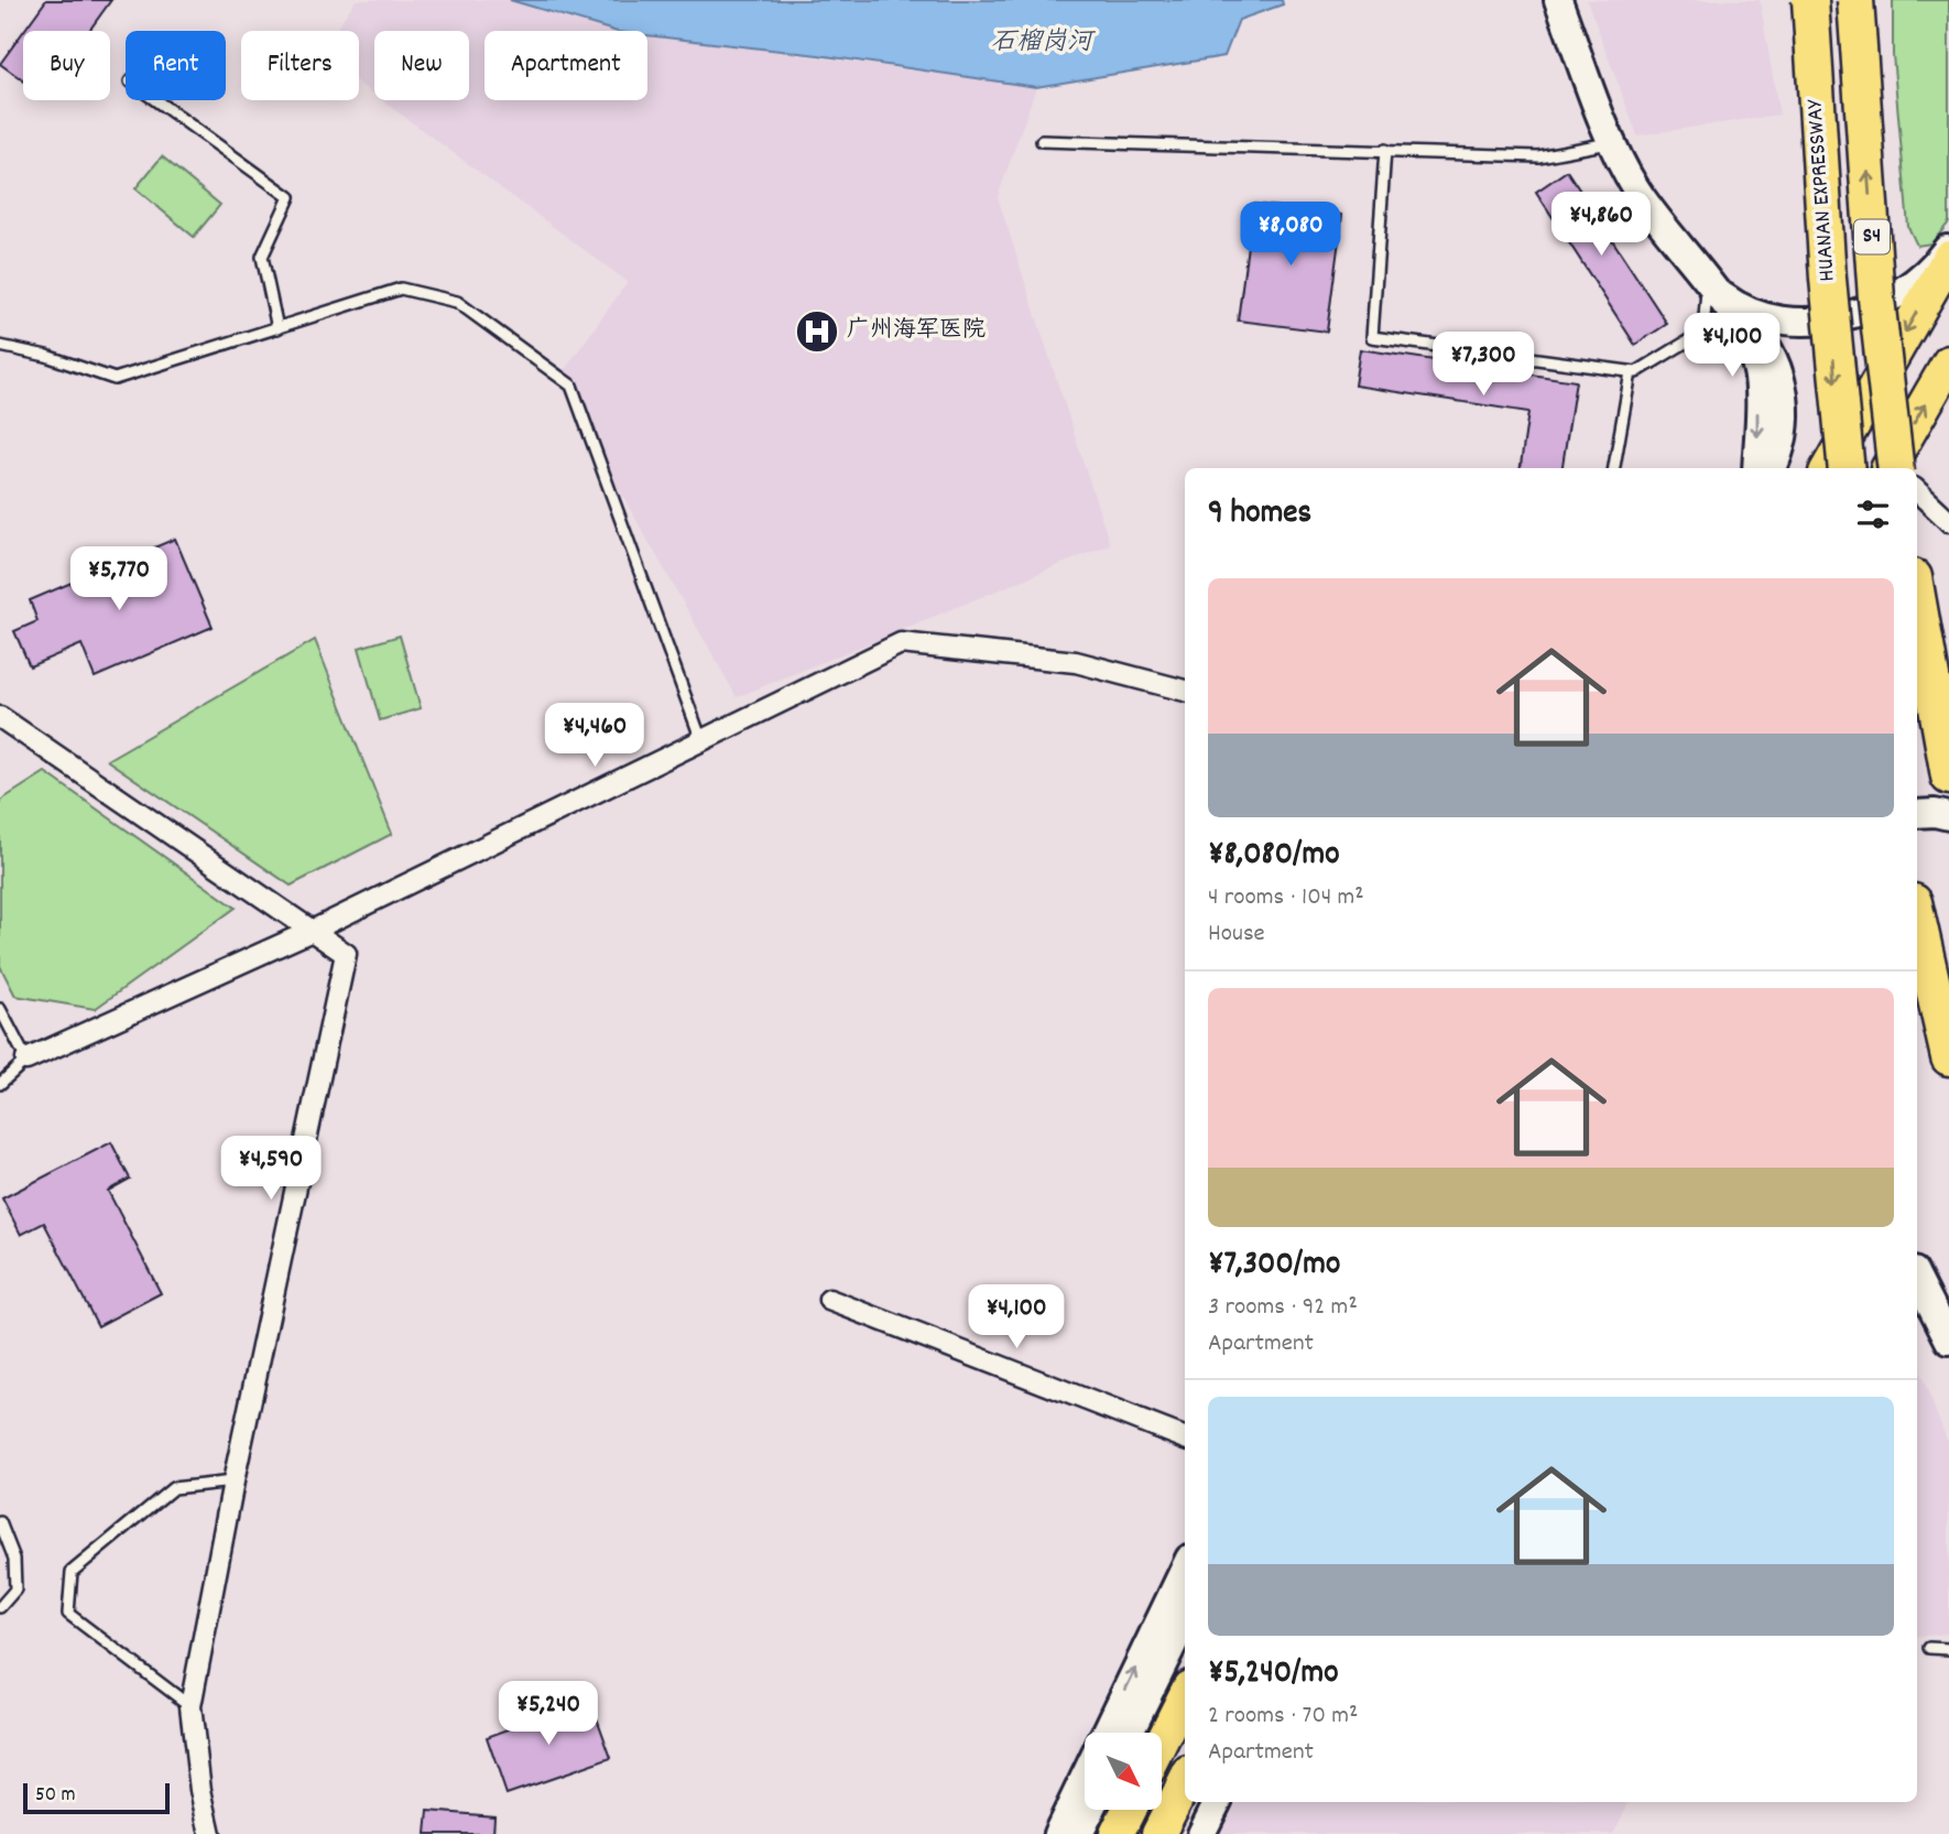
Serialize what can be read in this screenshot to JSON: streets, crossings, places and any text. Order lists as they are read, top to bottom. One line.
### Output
{"streets":{"highway":["HUANAN EXPRESSWAY","S4"]},"water":["石榴岗河"],"places":{"hospital":["广州海军医院"]},"scale_bar":"50 m","north":"bottom right","page":{"chip":["Buy","Rent","Filters","New","Apartment"],"price":["¥4,860","¥8,080","¥4,100","¥7,300","¥5,770","¥4,460","¥4,590","¥4,100","¥5,240"],"heading":"9 homes","list":[{"name":"¥8,080/mo","note":"4 rooms · 104 m² · House"},{"name":"¥7,300/mo","note":"3 rooms · 92 m² · Apartment"},{"name":"¥5,240/mo","note":"2 rooms · 70 m² · Apartment"}],"scale":"50 m"}}
